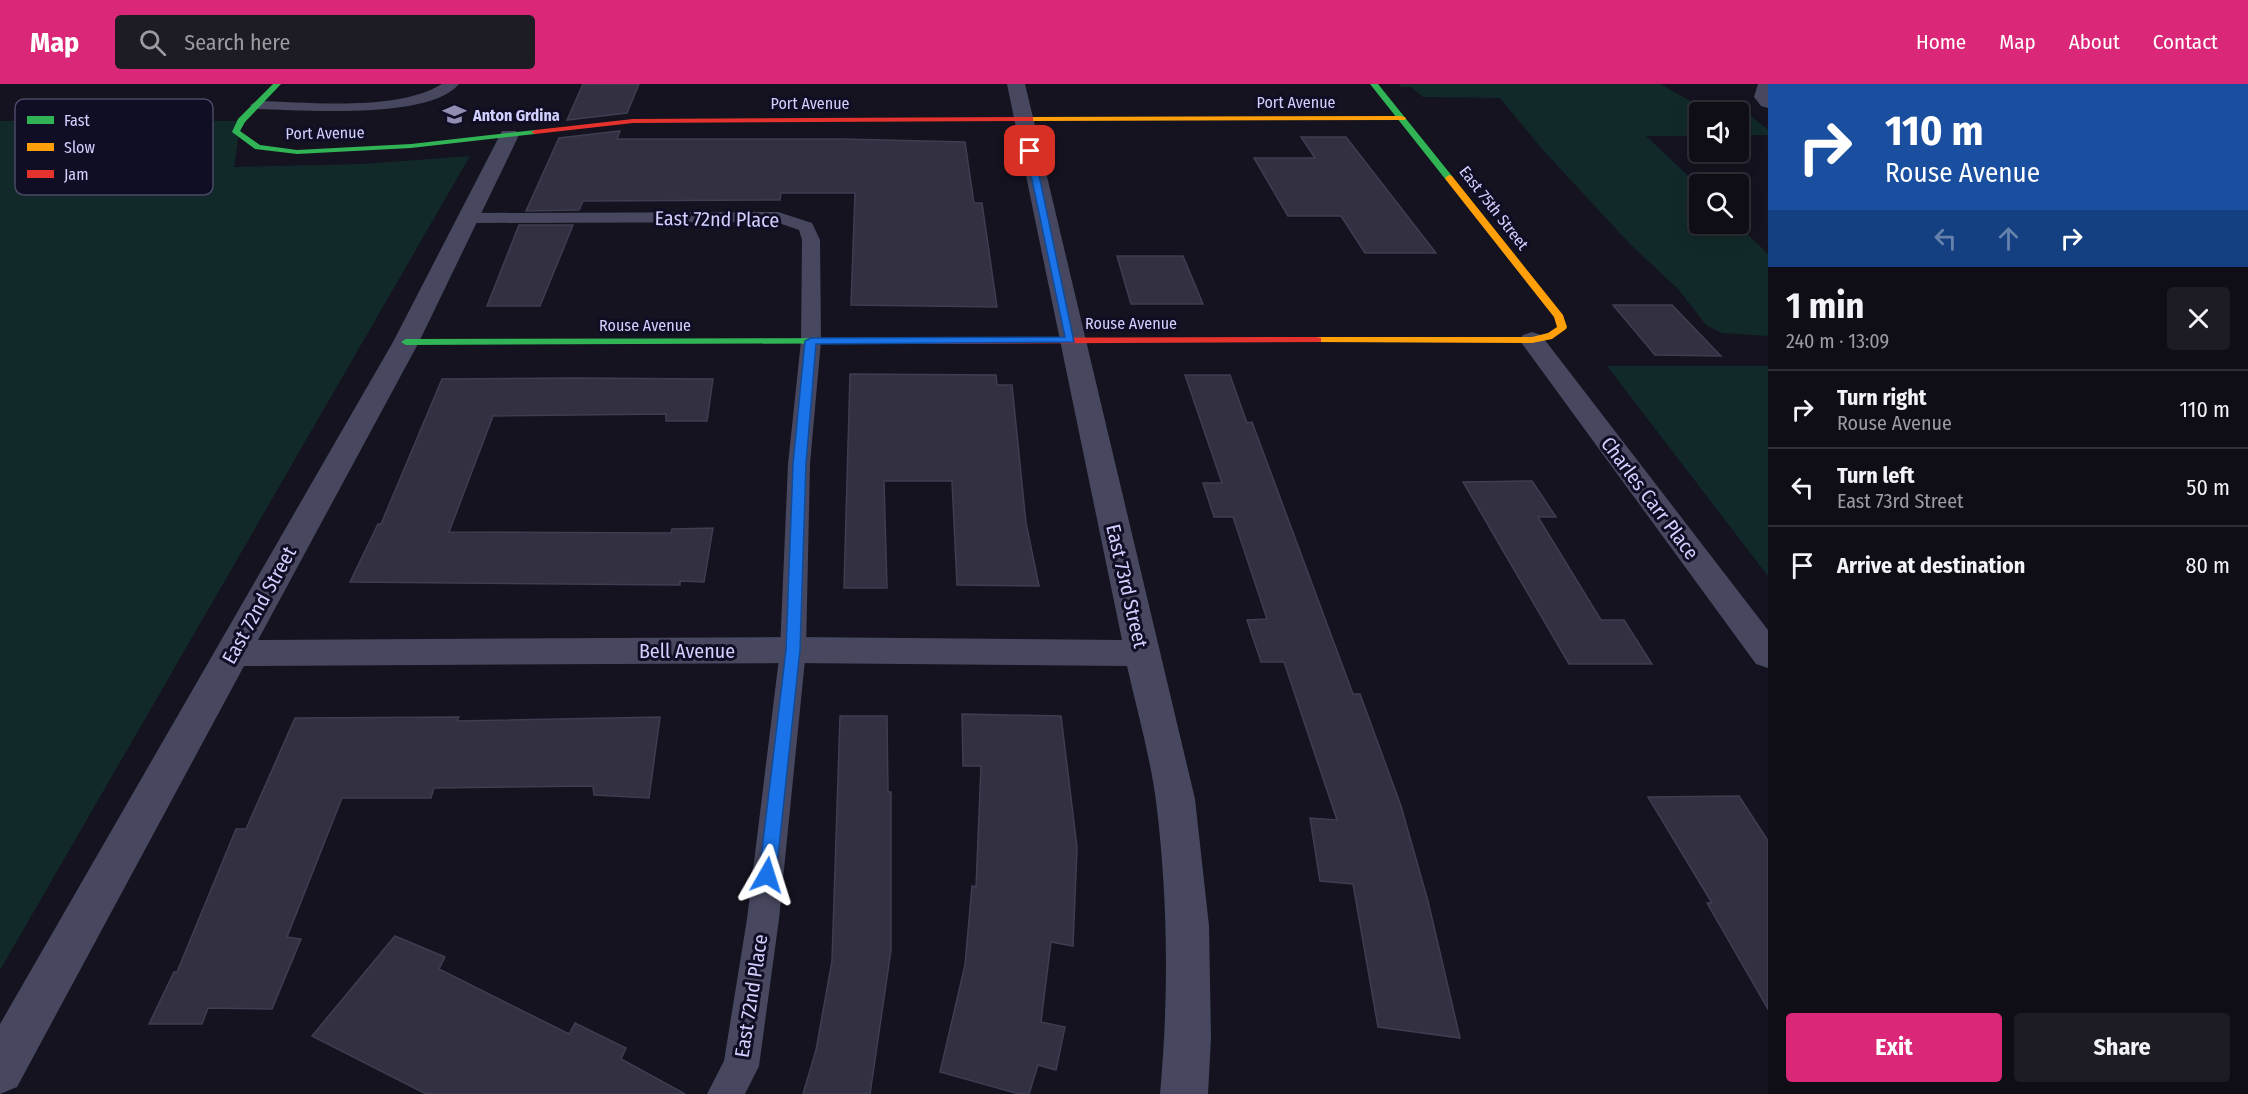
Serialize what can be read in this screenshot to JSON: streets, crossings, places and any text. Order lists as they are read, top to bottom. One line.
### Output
{"streets":{"street":["Port Avenue","East 75th Street","Rouse Avenue","Charles Carr Place","East 73rd Street","East 72nd Street","Bell Avenue"],"lane":["East 72nd Place"]},"crossings":[["Port Avenue","East 75th Street"],["Port Avenue","East 73rd Street"],["Port Avenue","East 72nd Street"],["East 75th Street","Rouse Avenue"],["East 75th Street","Charles Carr Place"],["East 72nd Place","Rouse Avenue"],["East 72nd Place","East 72nd Street"],["East 72nd Place","Bell Avenue"],["Rouse Avenue","Charles Carr Place"],["Rouse Avenue","East 73rd Street"],["Rouse Avenue","East 72nd Street"],["East 73rd Street","Bell Avenue"],["East 72nd Street","Bell Avenue"]],"places":{"school or university":["Anton Grdina"]},"legend":["Fast","Slow","Jam"],"page":{"header":"Map","search":"Search here","nav":["Home","Map","About","Contact"],"turn":["110 m","Rouse Avenue"],"heading":["1 min","240 m · 13:09"],"list":[{"name":"Turn right","note":"Rouse Avenue","value":"110 m"},{"name":"Turn left","note":"East 73rd Street","value":"50 m"},{"name":"Arrive at destination","value":"80 m"}],"buttons":["Exit","Share"]}}
